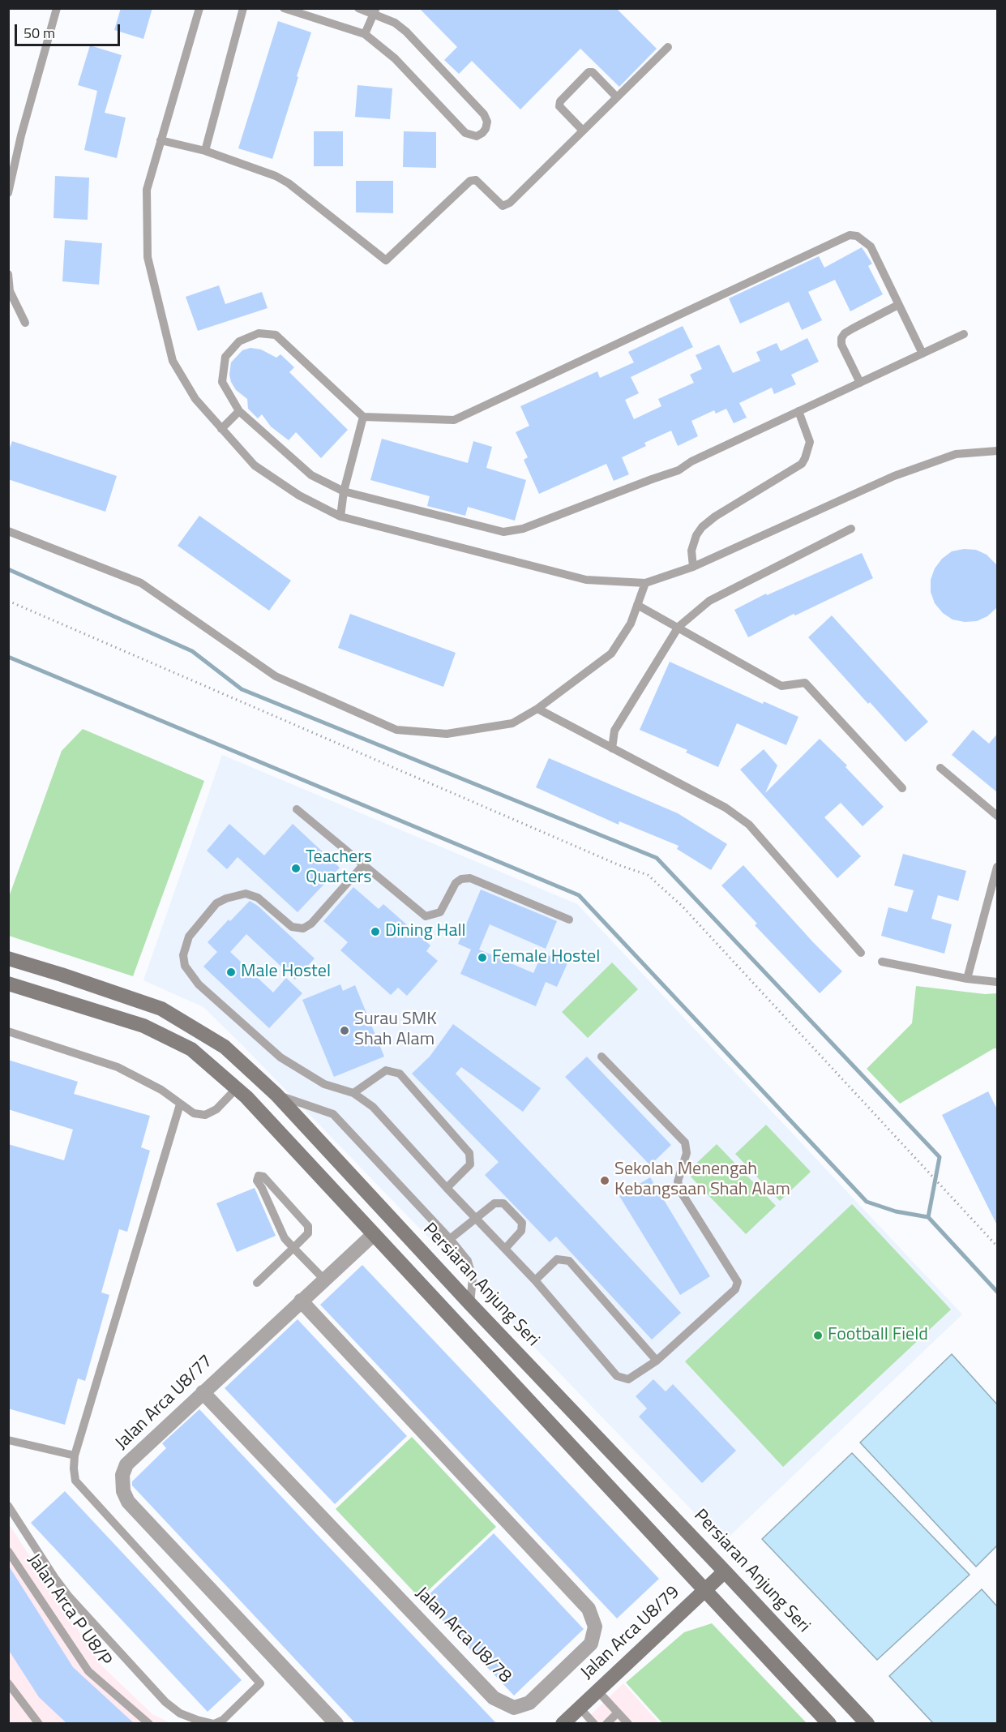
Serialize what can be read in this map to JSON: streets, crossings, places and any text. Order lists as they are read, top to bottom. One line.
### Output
{"streets":{"street":["Persiaran Anjung Seri","Jalan Arca U8/77","Jalan Arca U8/79","Jalan Arca U8/78"],"lane":["Jalan Arca P U8/P"]},"crossings":[["Persiaran Anjung Seri","Jalan Arca U8/79"],["Jalan Arca U8/77","Jalan Arca U8/78"]],"places":["Teachers Quarters","Dining Hall","Female Hostel","Male Hostel","Surau SMK Shah Alam","Sekolah Menengah Kebangsaan Shah Alam","Football Field"],"scale_bar":"50 m"}
